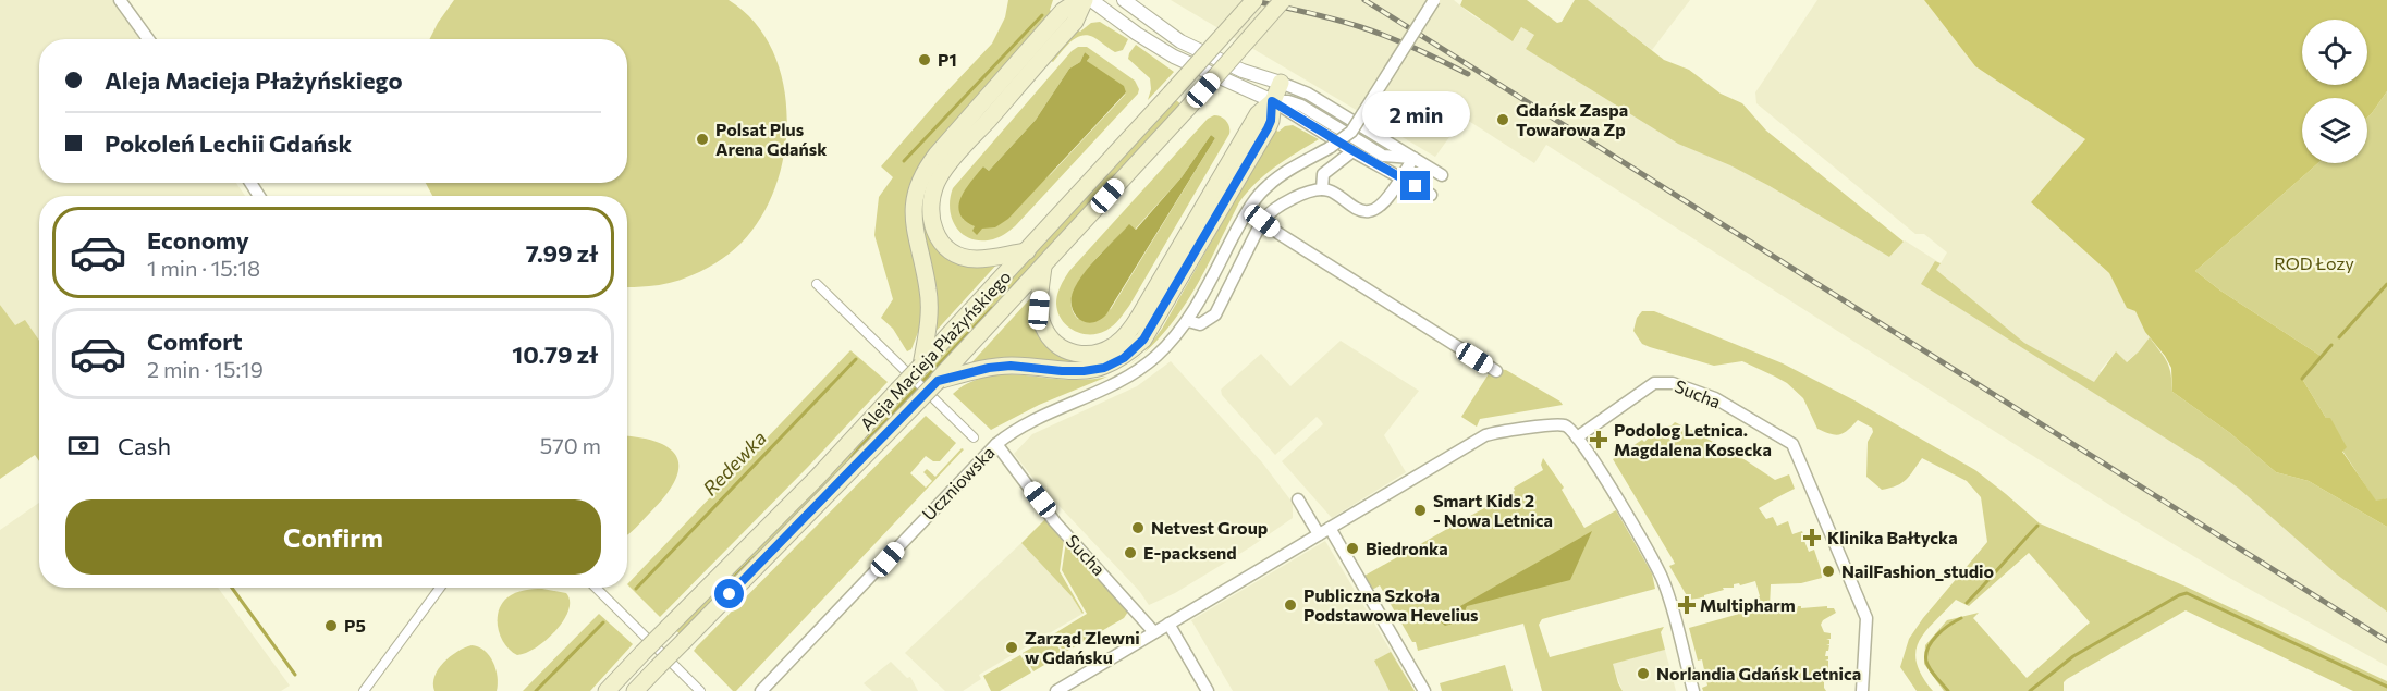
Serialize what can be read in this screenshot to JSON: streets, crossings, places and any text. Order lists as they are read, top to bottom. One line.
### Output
{"streets":{"main road":["Aleja Macieja Płażyńskiego"],"street":["Sucha","Uczniowska"]},"crossings":[["Sucha","Uczniowska"]],"water":["Redewka"],"parks":["ROD Łozy"],"places":{"other":["P1","Gdańsk Zaspa Towarowa Zp","Polsat Plus Arena Gdańsk","Smart Kids 2 - Nowa Letnica","Netvest Group","Biedronka","E-packsend","NailFashion_studio","Publiczna Szkoła Podstawowa Hevelius","P5","Zarząd Zlewni w Gdańsku","Norlandia Gdańsk Letnica"],"health":["Podolog Letnica. Magdalena Kosecka","Klinika Bałtycka","Multipharm"]},"page":{"banner":["Aleja Macieja Płażyńskiego","Pokoleń Lechii Gdańsk"],"bubble":"2 min","list":[{"name":"Economy","note":"1 min · 15:18","value":"7.99 zł"},{"name":"Comfort","note":"2 min · 15:19","value":"10.79 zł"}],"pay":["Cash","570 m"],"buttons":"Confirm"}}
